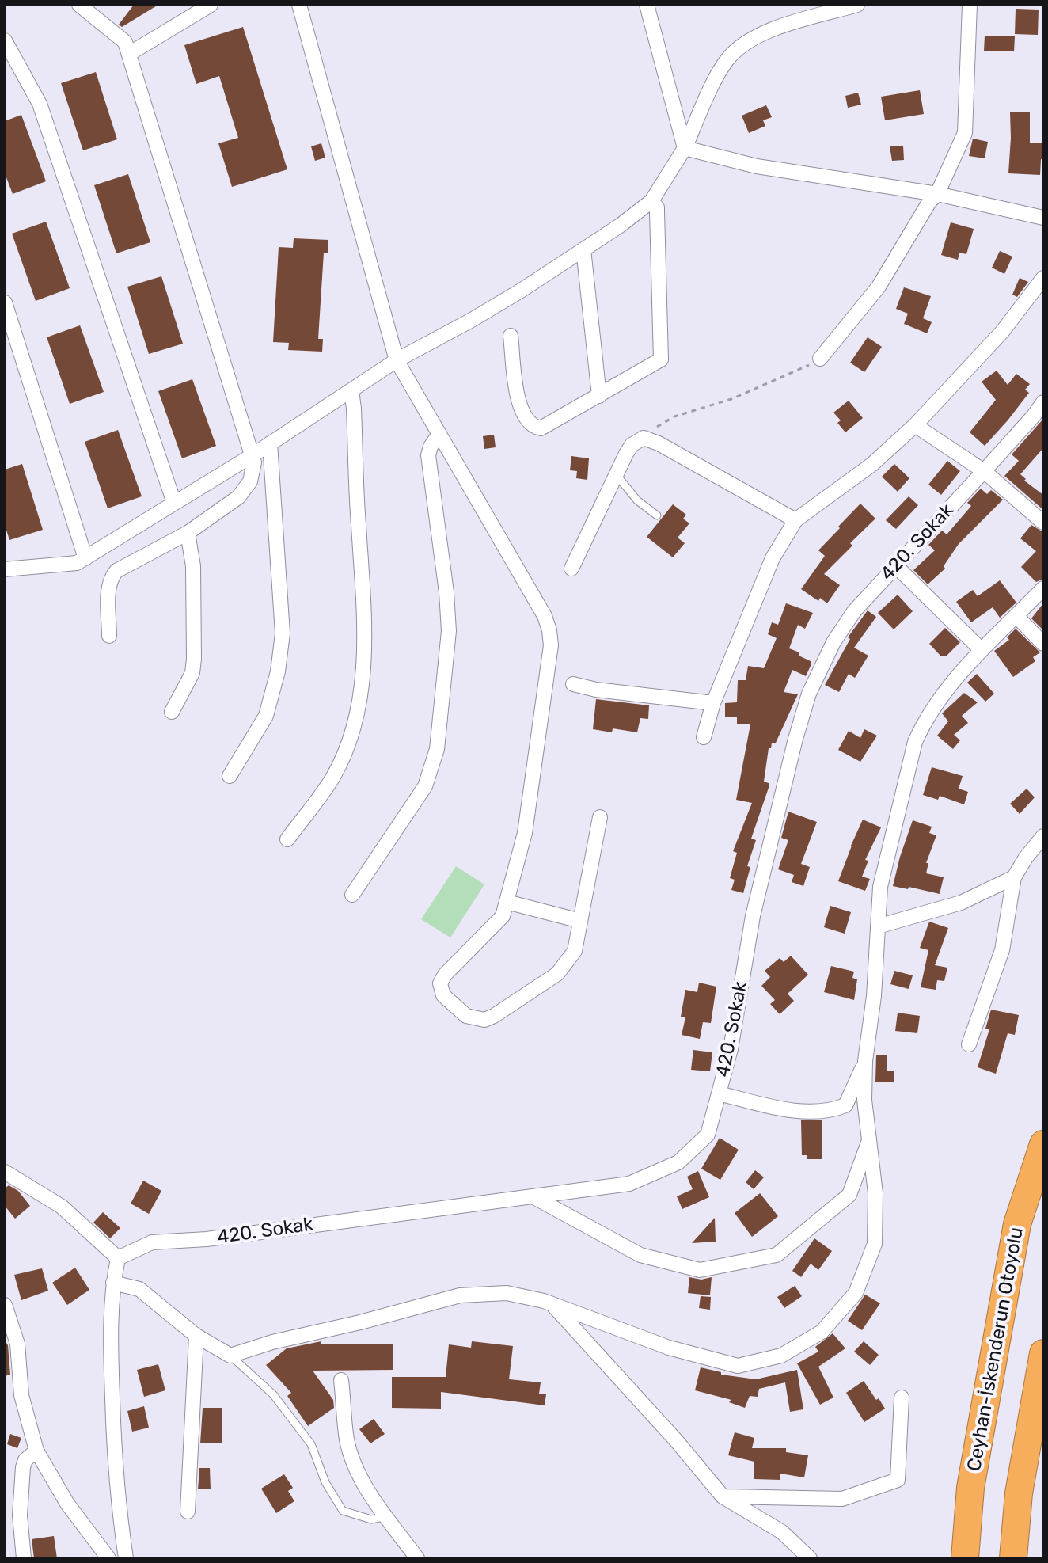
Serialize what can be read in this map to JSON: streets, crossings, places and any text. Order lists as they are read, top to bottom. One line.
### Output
{"streets":{"highway":["Ceyhan-İskenderun Otoyolu"],"street":["420. Sokak"]}}
